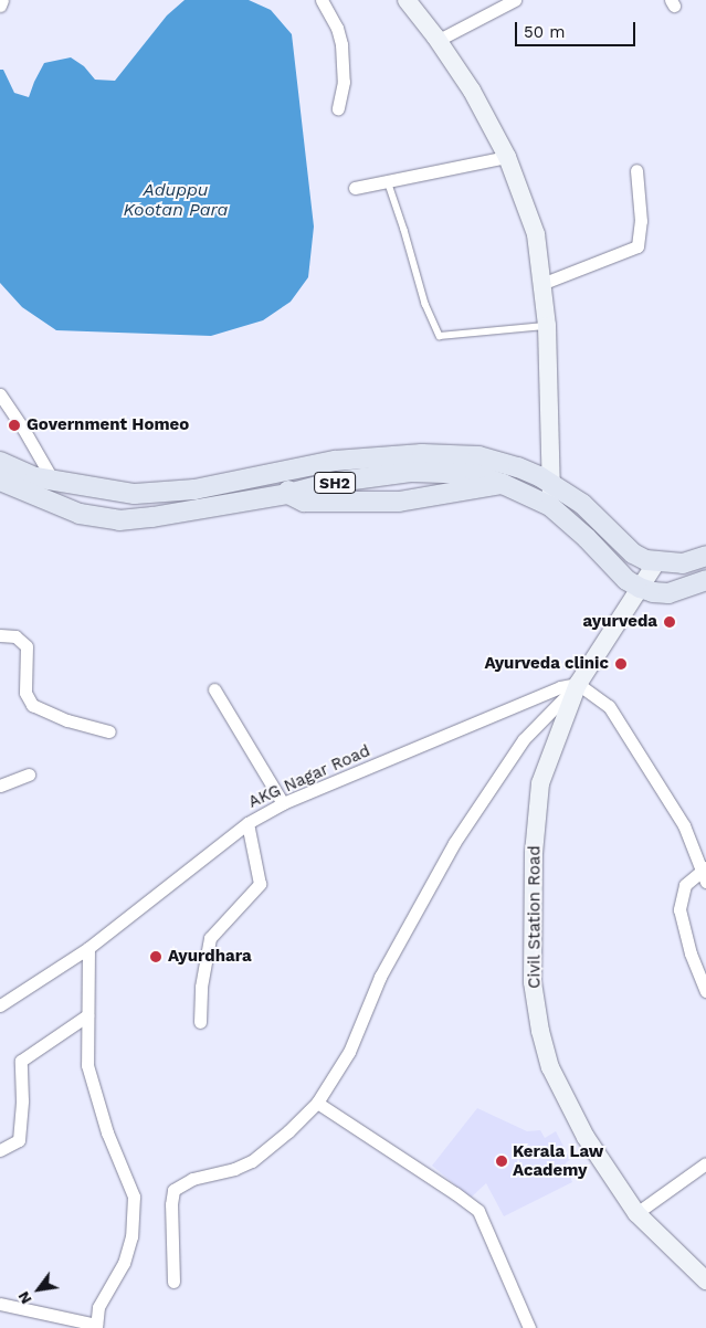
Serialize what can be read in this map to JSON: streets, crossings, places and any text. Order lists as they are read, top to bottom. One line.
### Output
{"streets":{"main road":["SH2","Civil Station Road"],"street":["AKG Nagar Road"]},"crossings":[["SH2","Civil Station Road"],["AKG Nagar Road","Civil Station Road"]],"water":["Aduppu Kootan Para"],"places":["Government Homeo","ayurveda","Ayurveda clinic","Ayurdhara","Kerala Law Academy"],"scale_bar":"50 m","north":"bottom left"}
